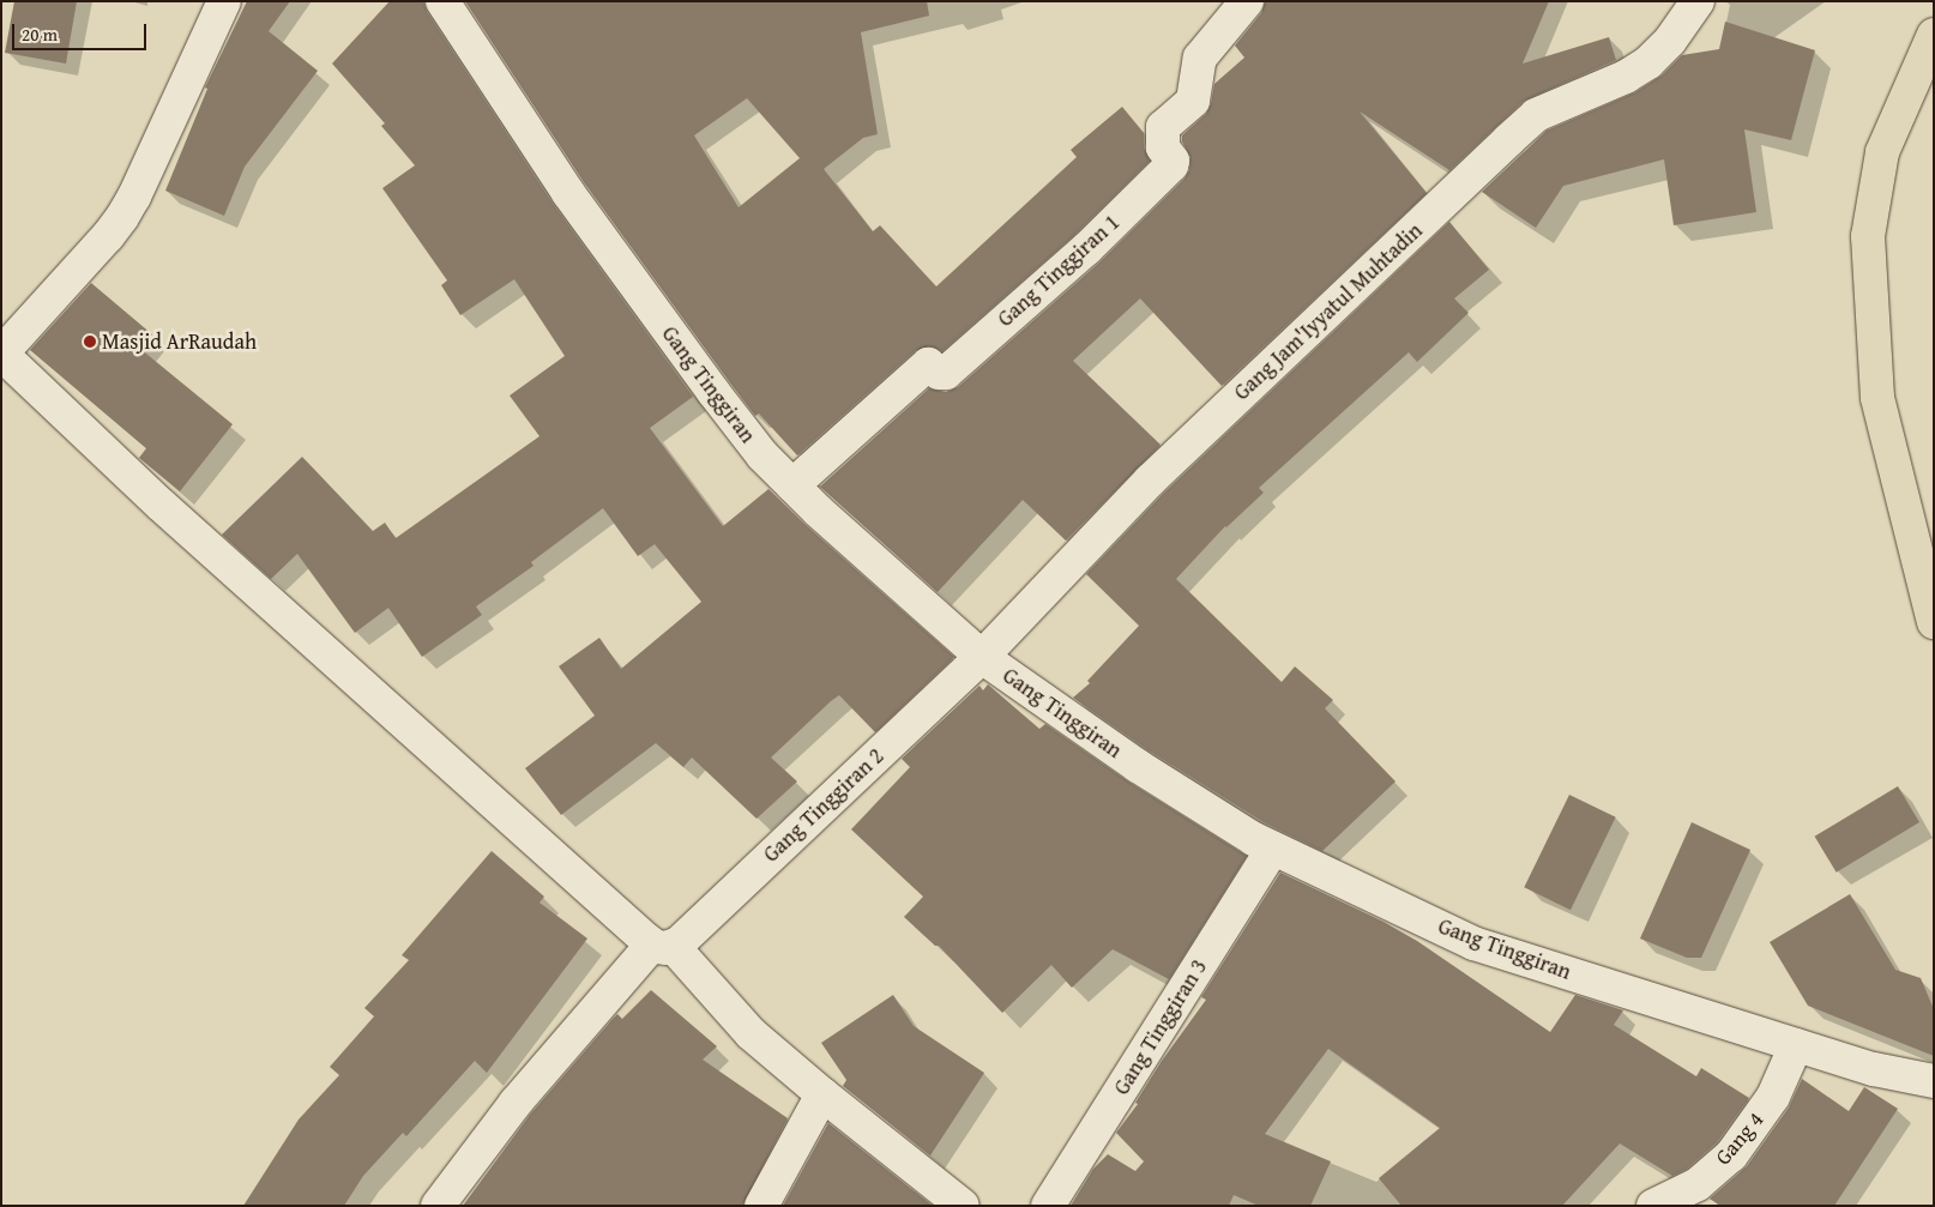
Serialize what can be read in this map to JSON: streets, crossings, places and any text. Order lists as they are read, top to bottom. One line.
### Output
{"streets":{"street":["Gang Tinggiran 1","Gang Jam'Iyyatul Muhtadin","Gang Tinggiran","Gang Tinggiran 2","Gang Tinggiran 3","Gang 4"]},"crossings":[["Gang Tinggiran 1","Gang Tinggiran"],["Gang Jam'Iyyatul Muhtadin","Gang Tinggiran"],["Gang Jam'Iyyatul Muhtadin","Gang Tinggiran 2"],["Gang Tinggiran","Gang Tinggiran 2"],["Gang Tinggiran","Gang Tinggiran 3"],["Gang Tinggiran","Gang 4"]],"places":["Masjid ArRaudah"],"scale_bar":"20 m"}
